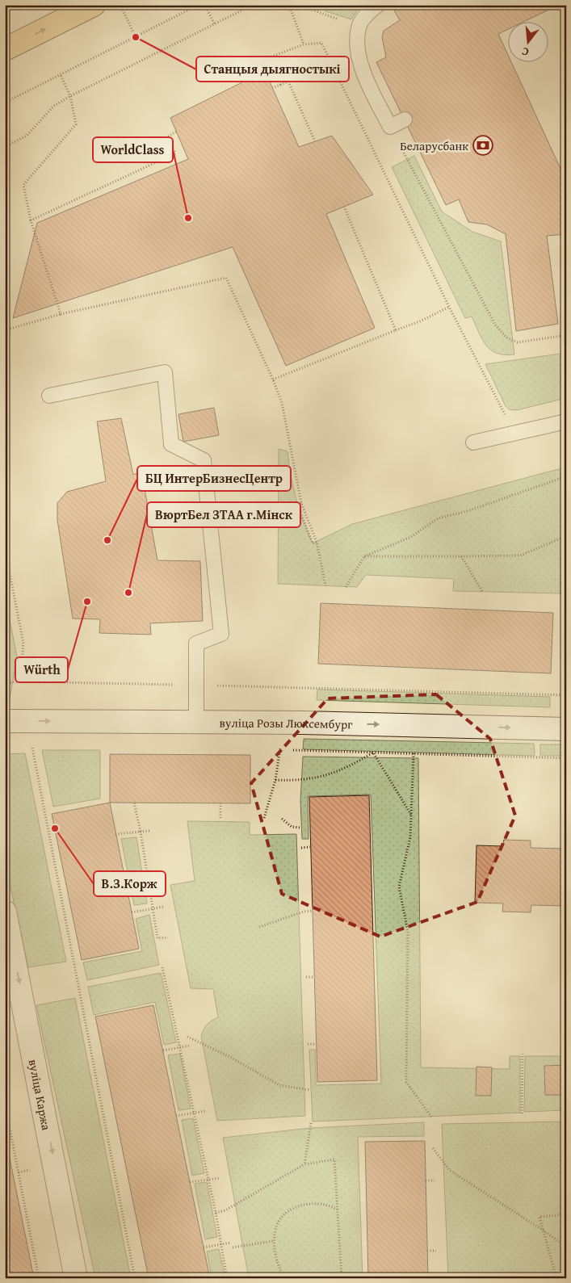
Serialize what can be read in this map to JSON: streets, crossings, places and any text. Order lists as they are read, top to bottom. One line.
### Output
{"streets":{"street":["вуліца Розы Люксембург","вуліца Каржа"]},"one_way":["вуліца Розы Люксембург","вуліца Каржа"],"places":{"other":["Станцыя дыягностыкі","WorldClass","БЦ ИнтерБизнесЦентр","ВюртБел ЗТАА г.Мінск","Würth","В.З.Корж"],"bank":["Беларусбанк"]},"north":"bottom"}
